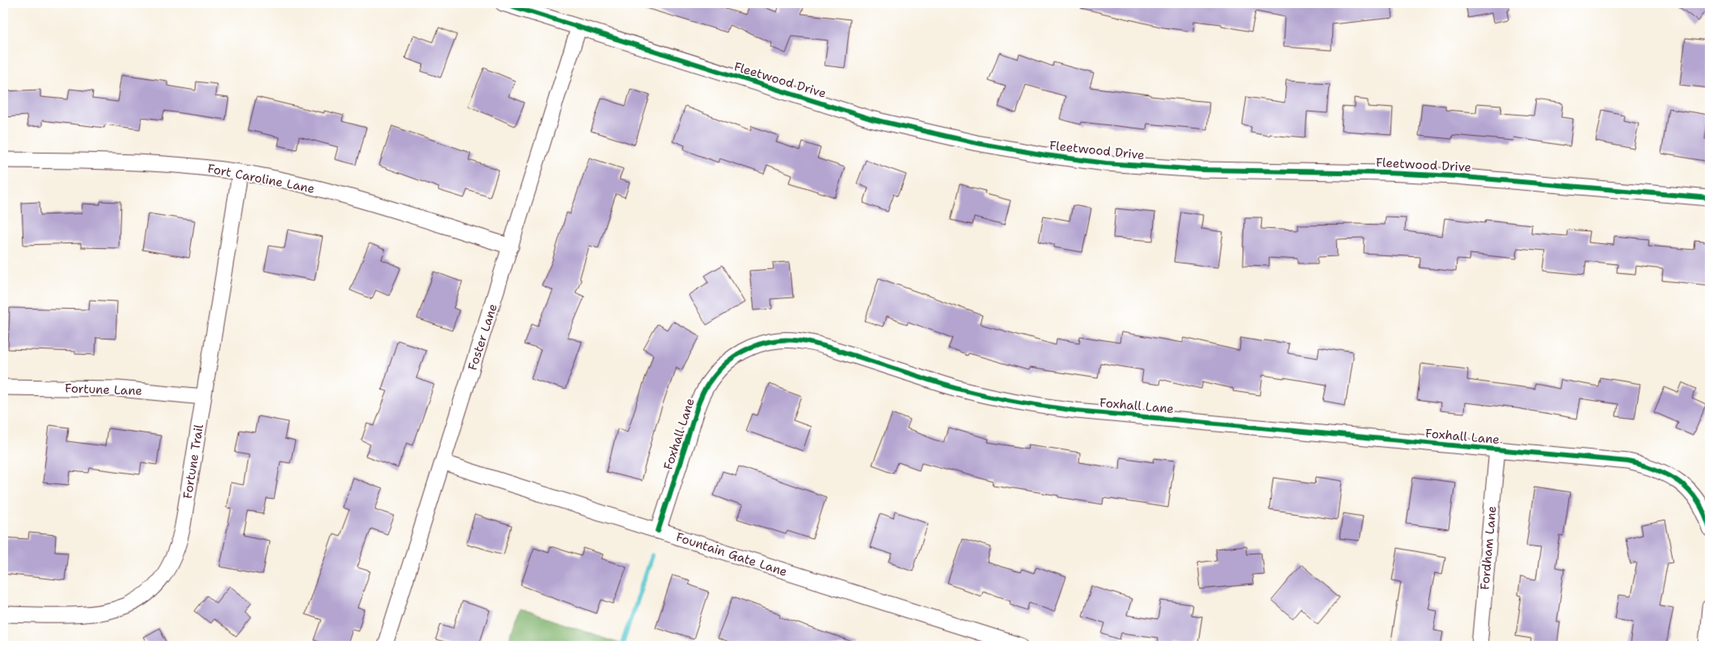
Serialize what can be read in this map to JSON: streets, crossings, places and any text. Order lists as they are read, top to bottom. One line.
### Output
{"streets":{"street":["Fleetwood Drive","Fort Caroline Lane","Foster Lane","Fortune Lane","Foxhall Lane","Fortune Trail","Fordham Lane","Fountain Gate Lane"]},"crossings":[["Fleetwood Drive","Foster Lane"],["Fort Caroline Lane","Foster Lane"],["Fort Caroline Lane","Fortune Trail"],["Foster Lane","Fountain Gate Lane"],["Fortune Lane","Fortune Trail"],["Foxhall Lane","Fordham Lane"],["Foxhall Lane","Fountain Gate Lane"]]}
